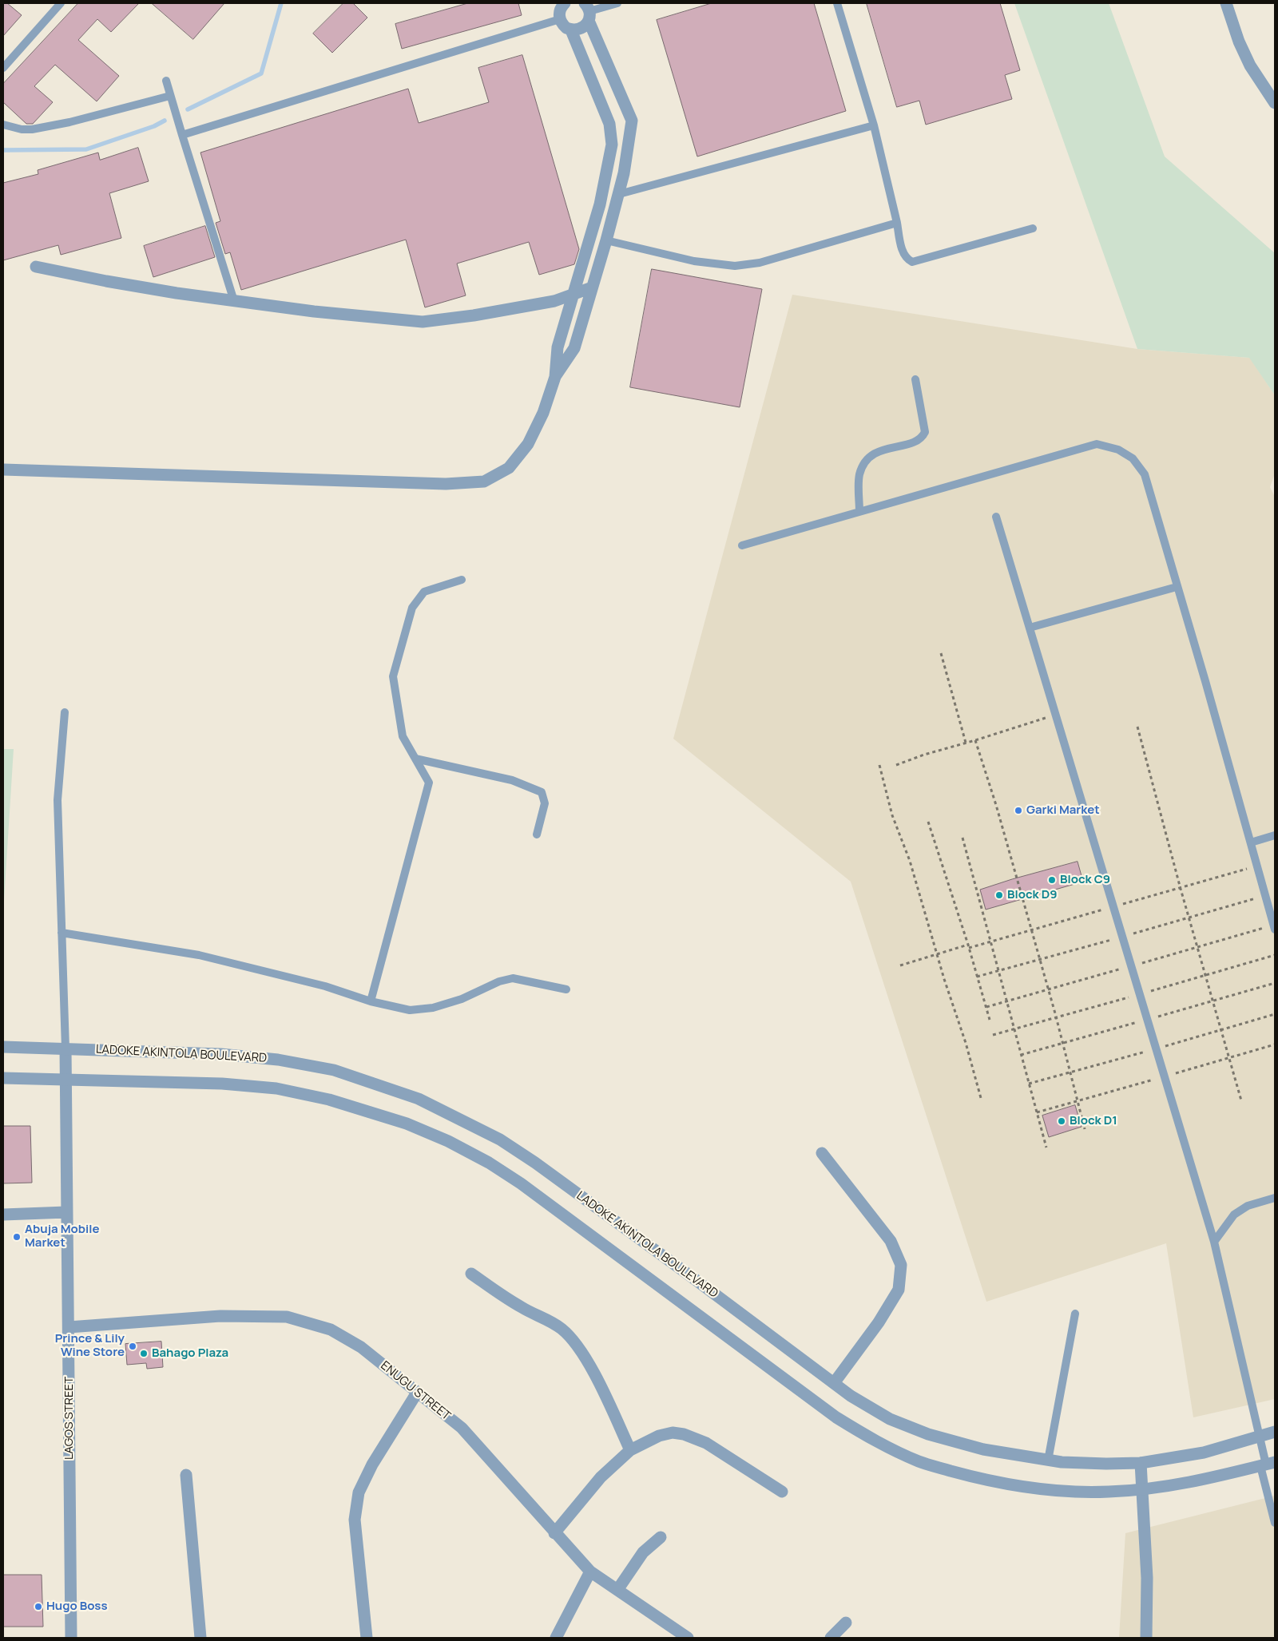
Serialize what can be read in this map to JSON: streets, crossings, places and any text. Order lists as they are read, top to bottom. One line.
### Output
{"streets":{"street":["LADOKE AKINTOLA BOULEVARD","ENUGU STREET","LAGOS STREET"]},"crossings":[["LADOKE AKINTOLA BOULEVARD","LAGOS STREET"],["ENUGU STREET","LAGOS STREET"]],"places":["Garki Market","Block C9","Block D9","Block D1","Abuja Mobile Market","Prince & Lily Wine Store","Bahago Plaza","Hugo Boss"]}
